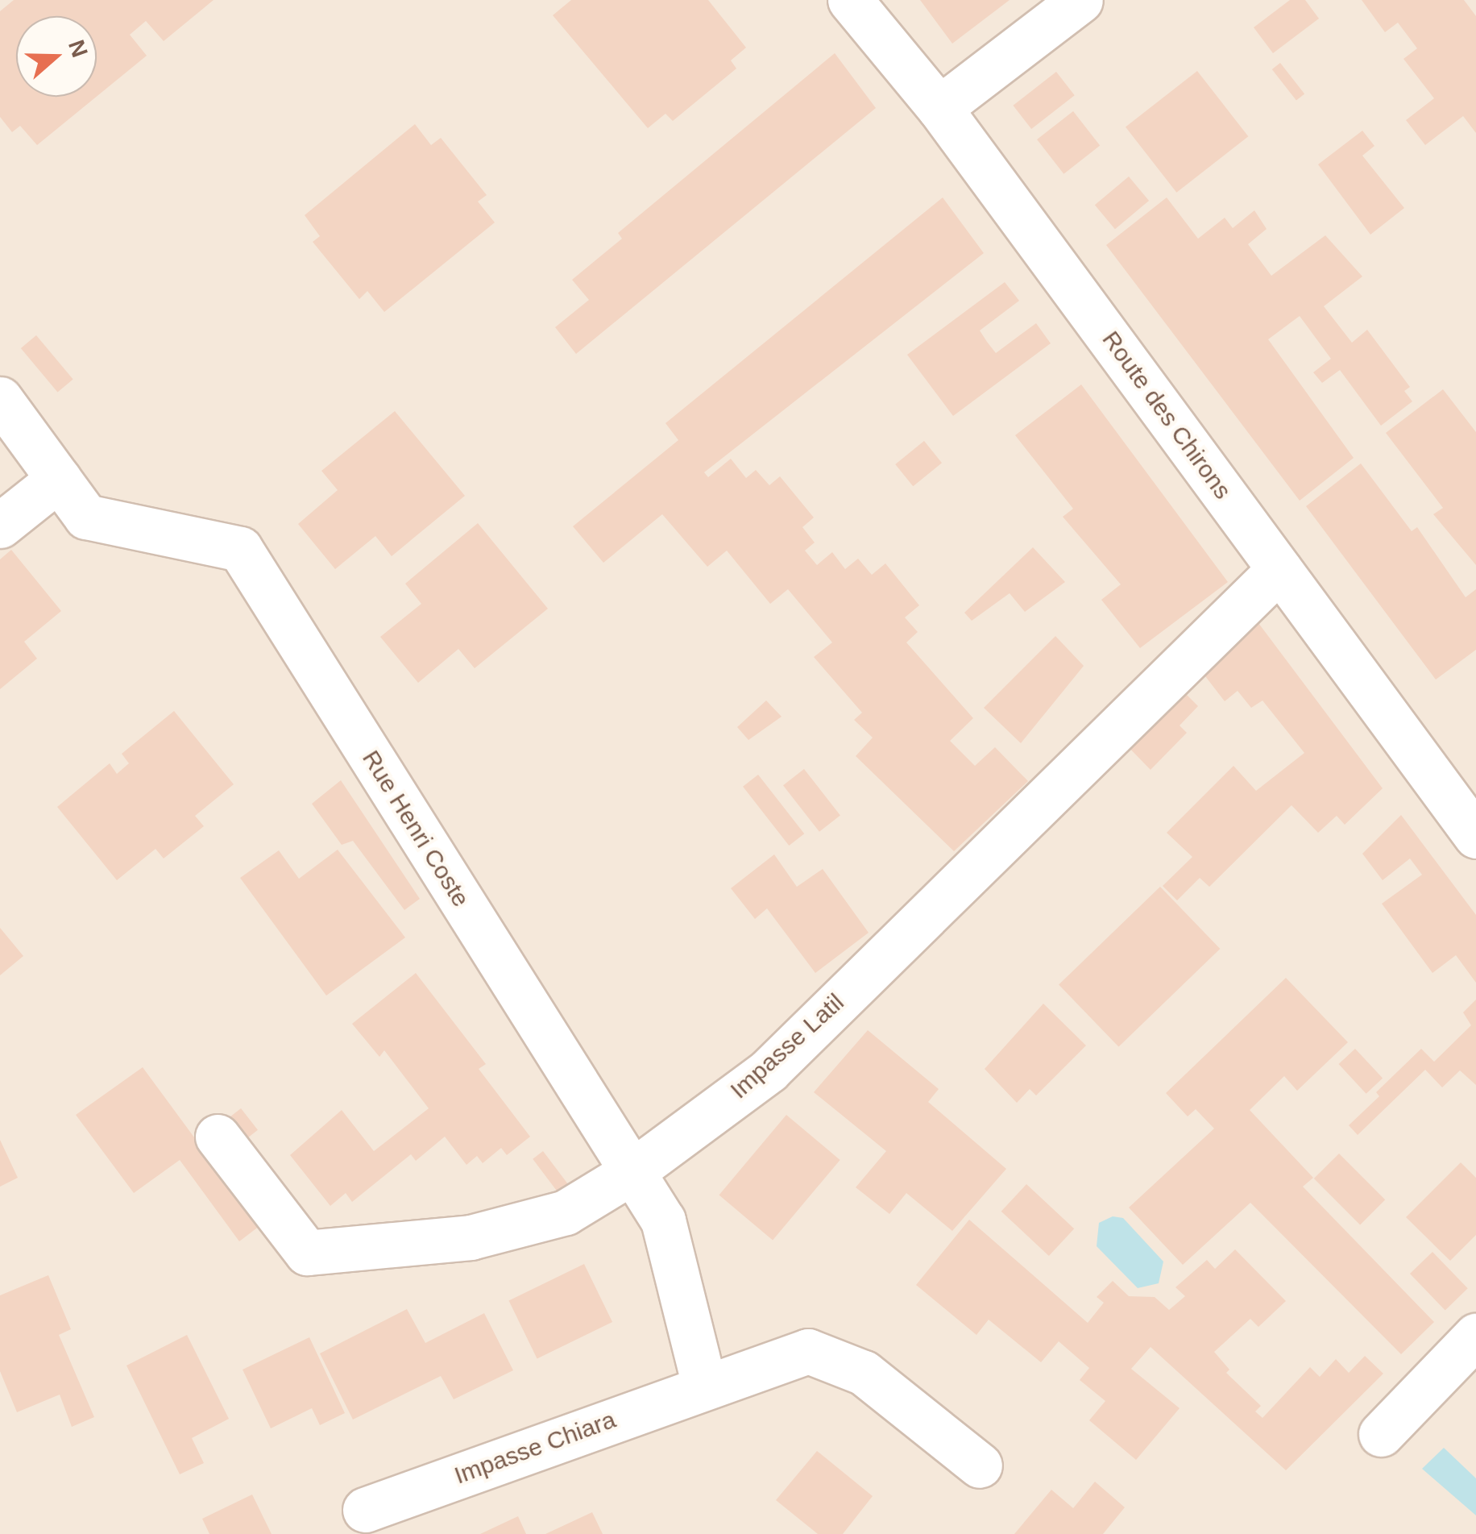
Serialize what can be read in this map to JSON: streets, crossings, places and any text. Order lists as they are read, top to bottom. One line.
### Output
{"streets":{"street":["Route des Chirons","Rue Henri Coste","Impasse Latil","Impasse Chiara"]},"crossings":[["Route des Chirons","Impasse Latil"],["Rue Henri Coste","Impasse Latil"],["Rue Henri Coste","Impasse Chiara"]],"north":"right"}
